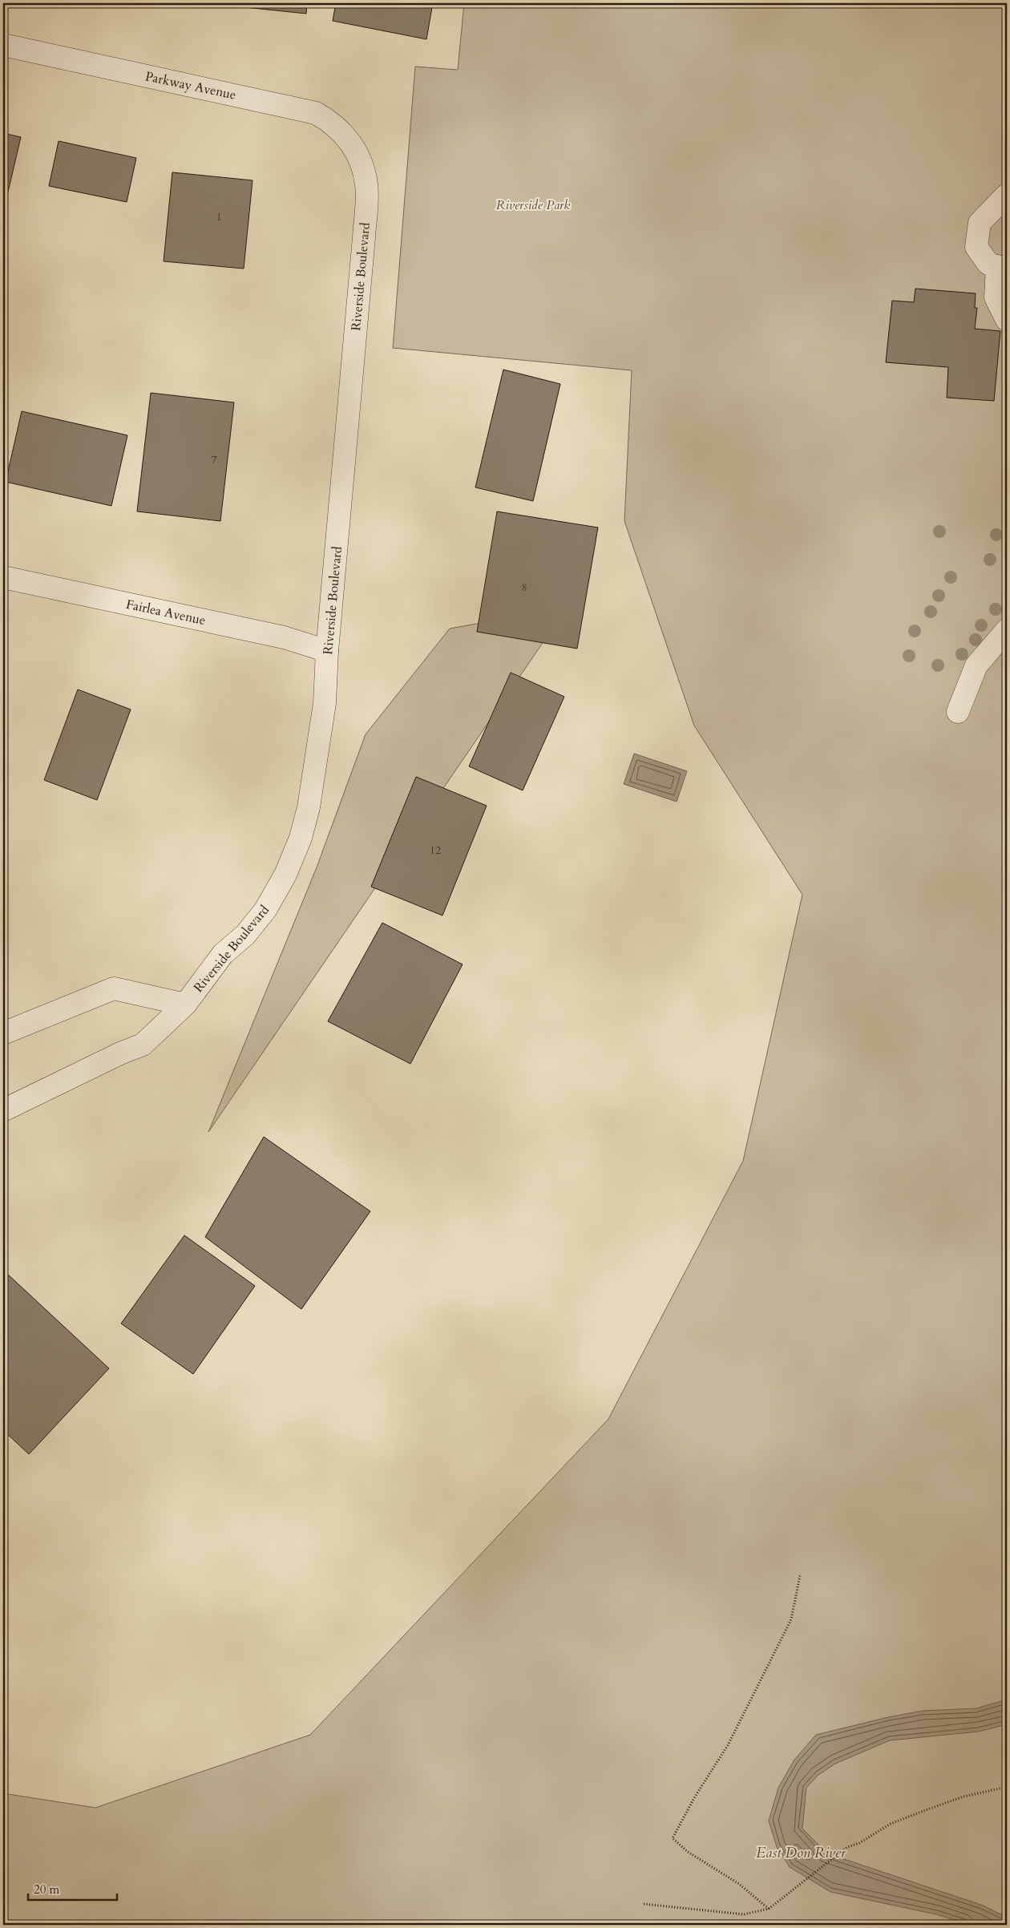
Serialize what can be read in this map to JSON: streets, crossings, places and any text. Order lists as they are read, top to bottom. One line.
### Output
{"streets":{"street":["Parkway Avenue","Riverside Boulevard","Fairlea Avenue"]},"crossings":[["Parkway Avenue","Riverside Boulevard"],["Riverside Boulevard","Fairlea Avenue"]],"water":["East Don River"],"parks":["Riverside Park"],"house_numbers":["1","7","8","12"],"scale_bar":"20 m"}
